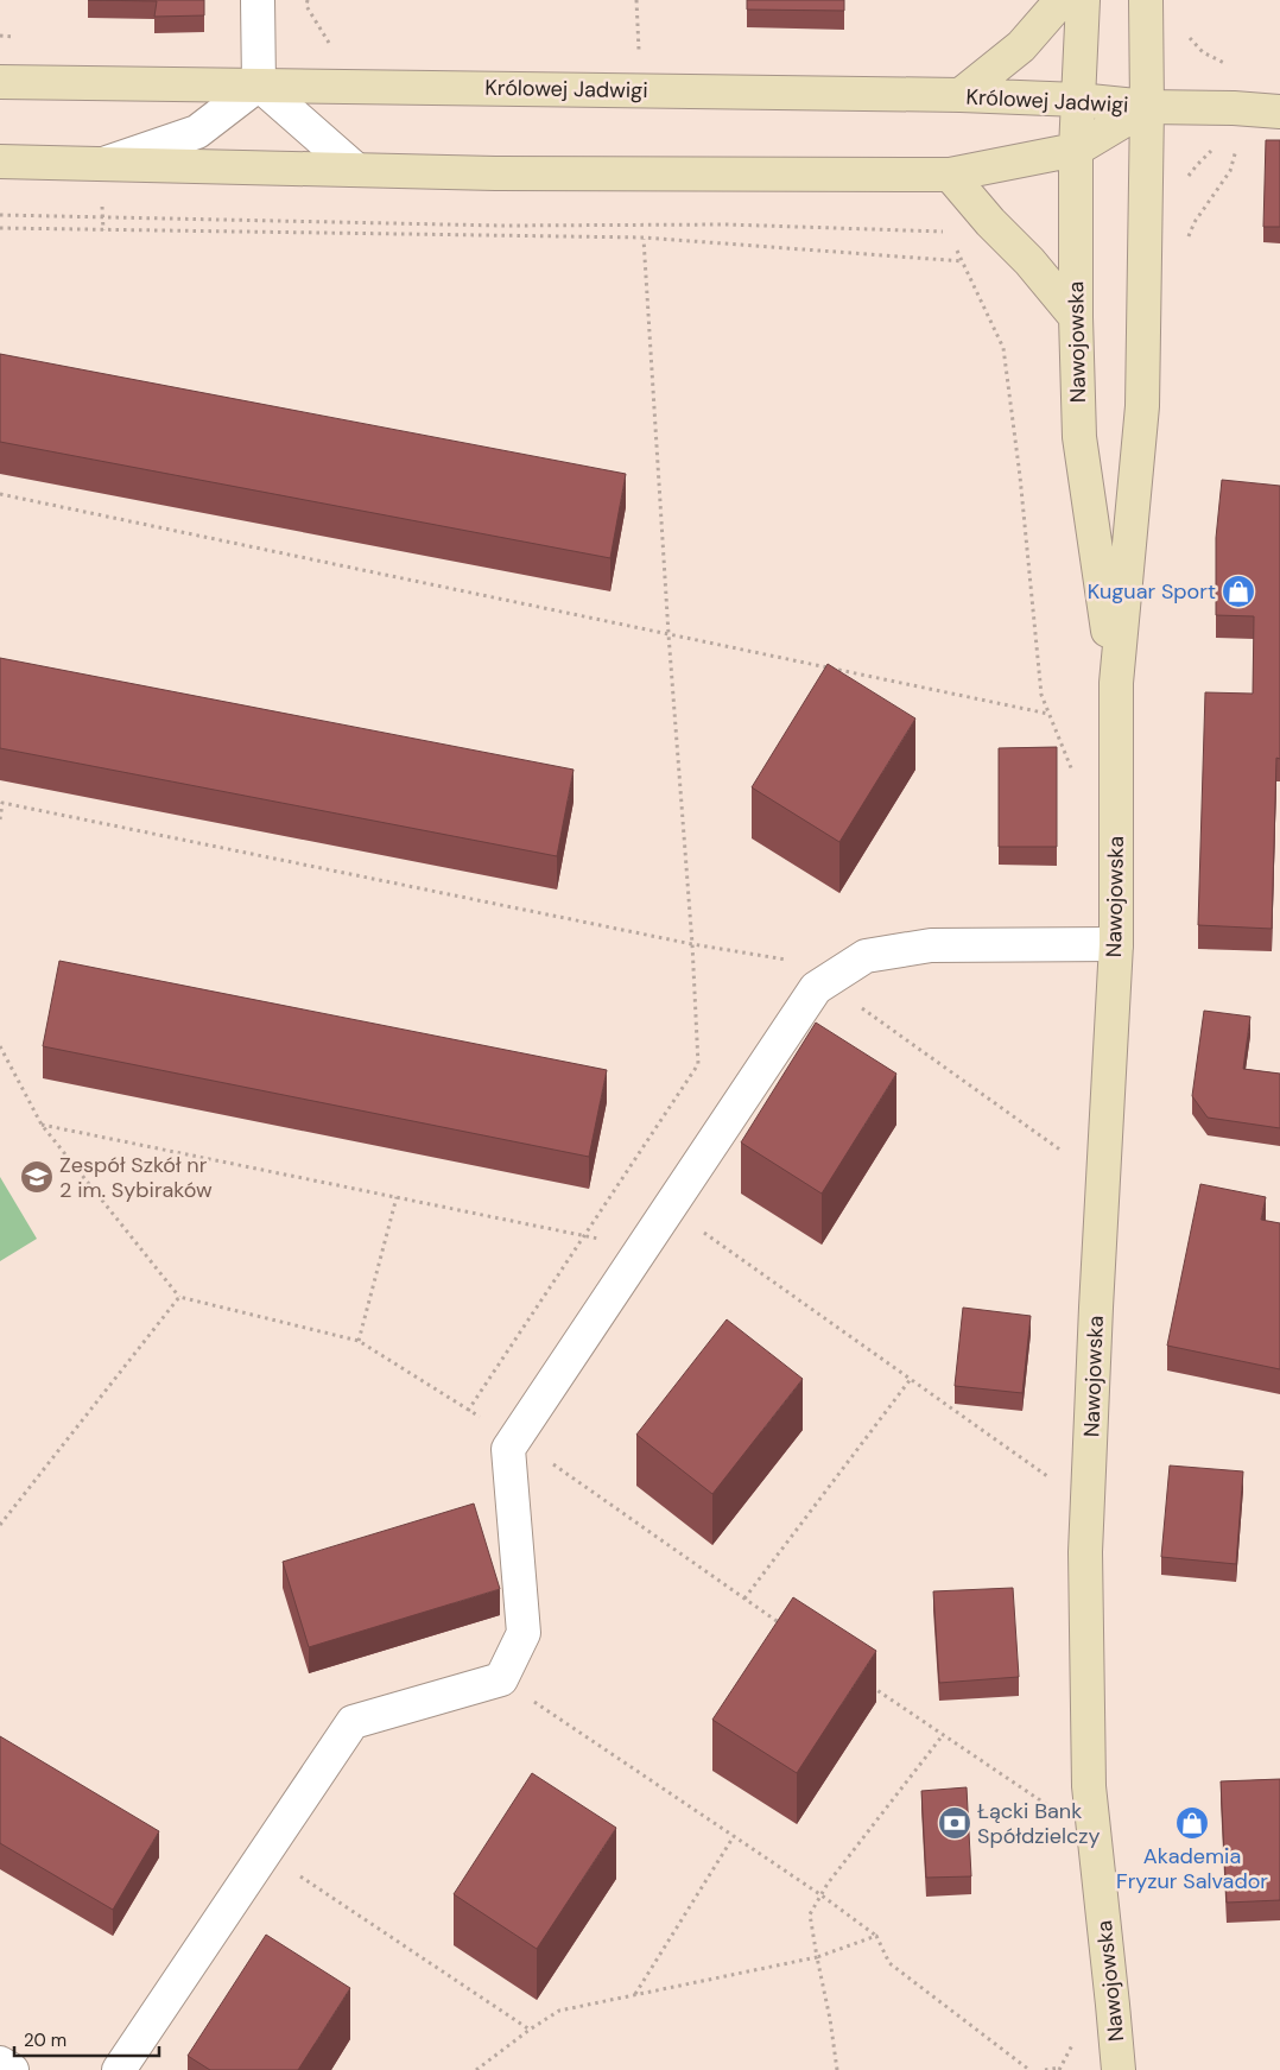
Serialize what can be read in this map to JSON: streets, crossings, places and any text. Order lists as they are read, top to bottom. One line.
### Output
{"streets":{"street":["Królowej Jadwigi","Nawojowska"]},"crossings":[["Królowej Jadwigi","Nawojowska"]],"places":{"shop":["Kuguar Sport","Akademia Fryzur Salvador"],"school or university":["Zespół Szkół nr 2 im. Sybiraków"],"bank":["Łącki Bank Spółdzielczy"]},"scale_bar":"20 m"}
